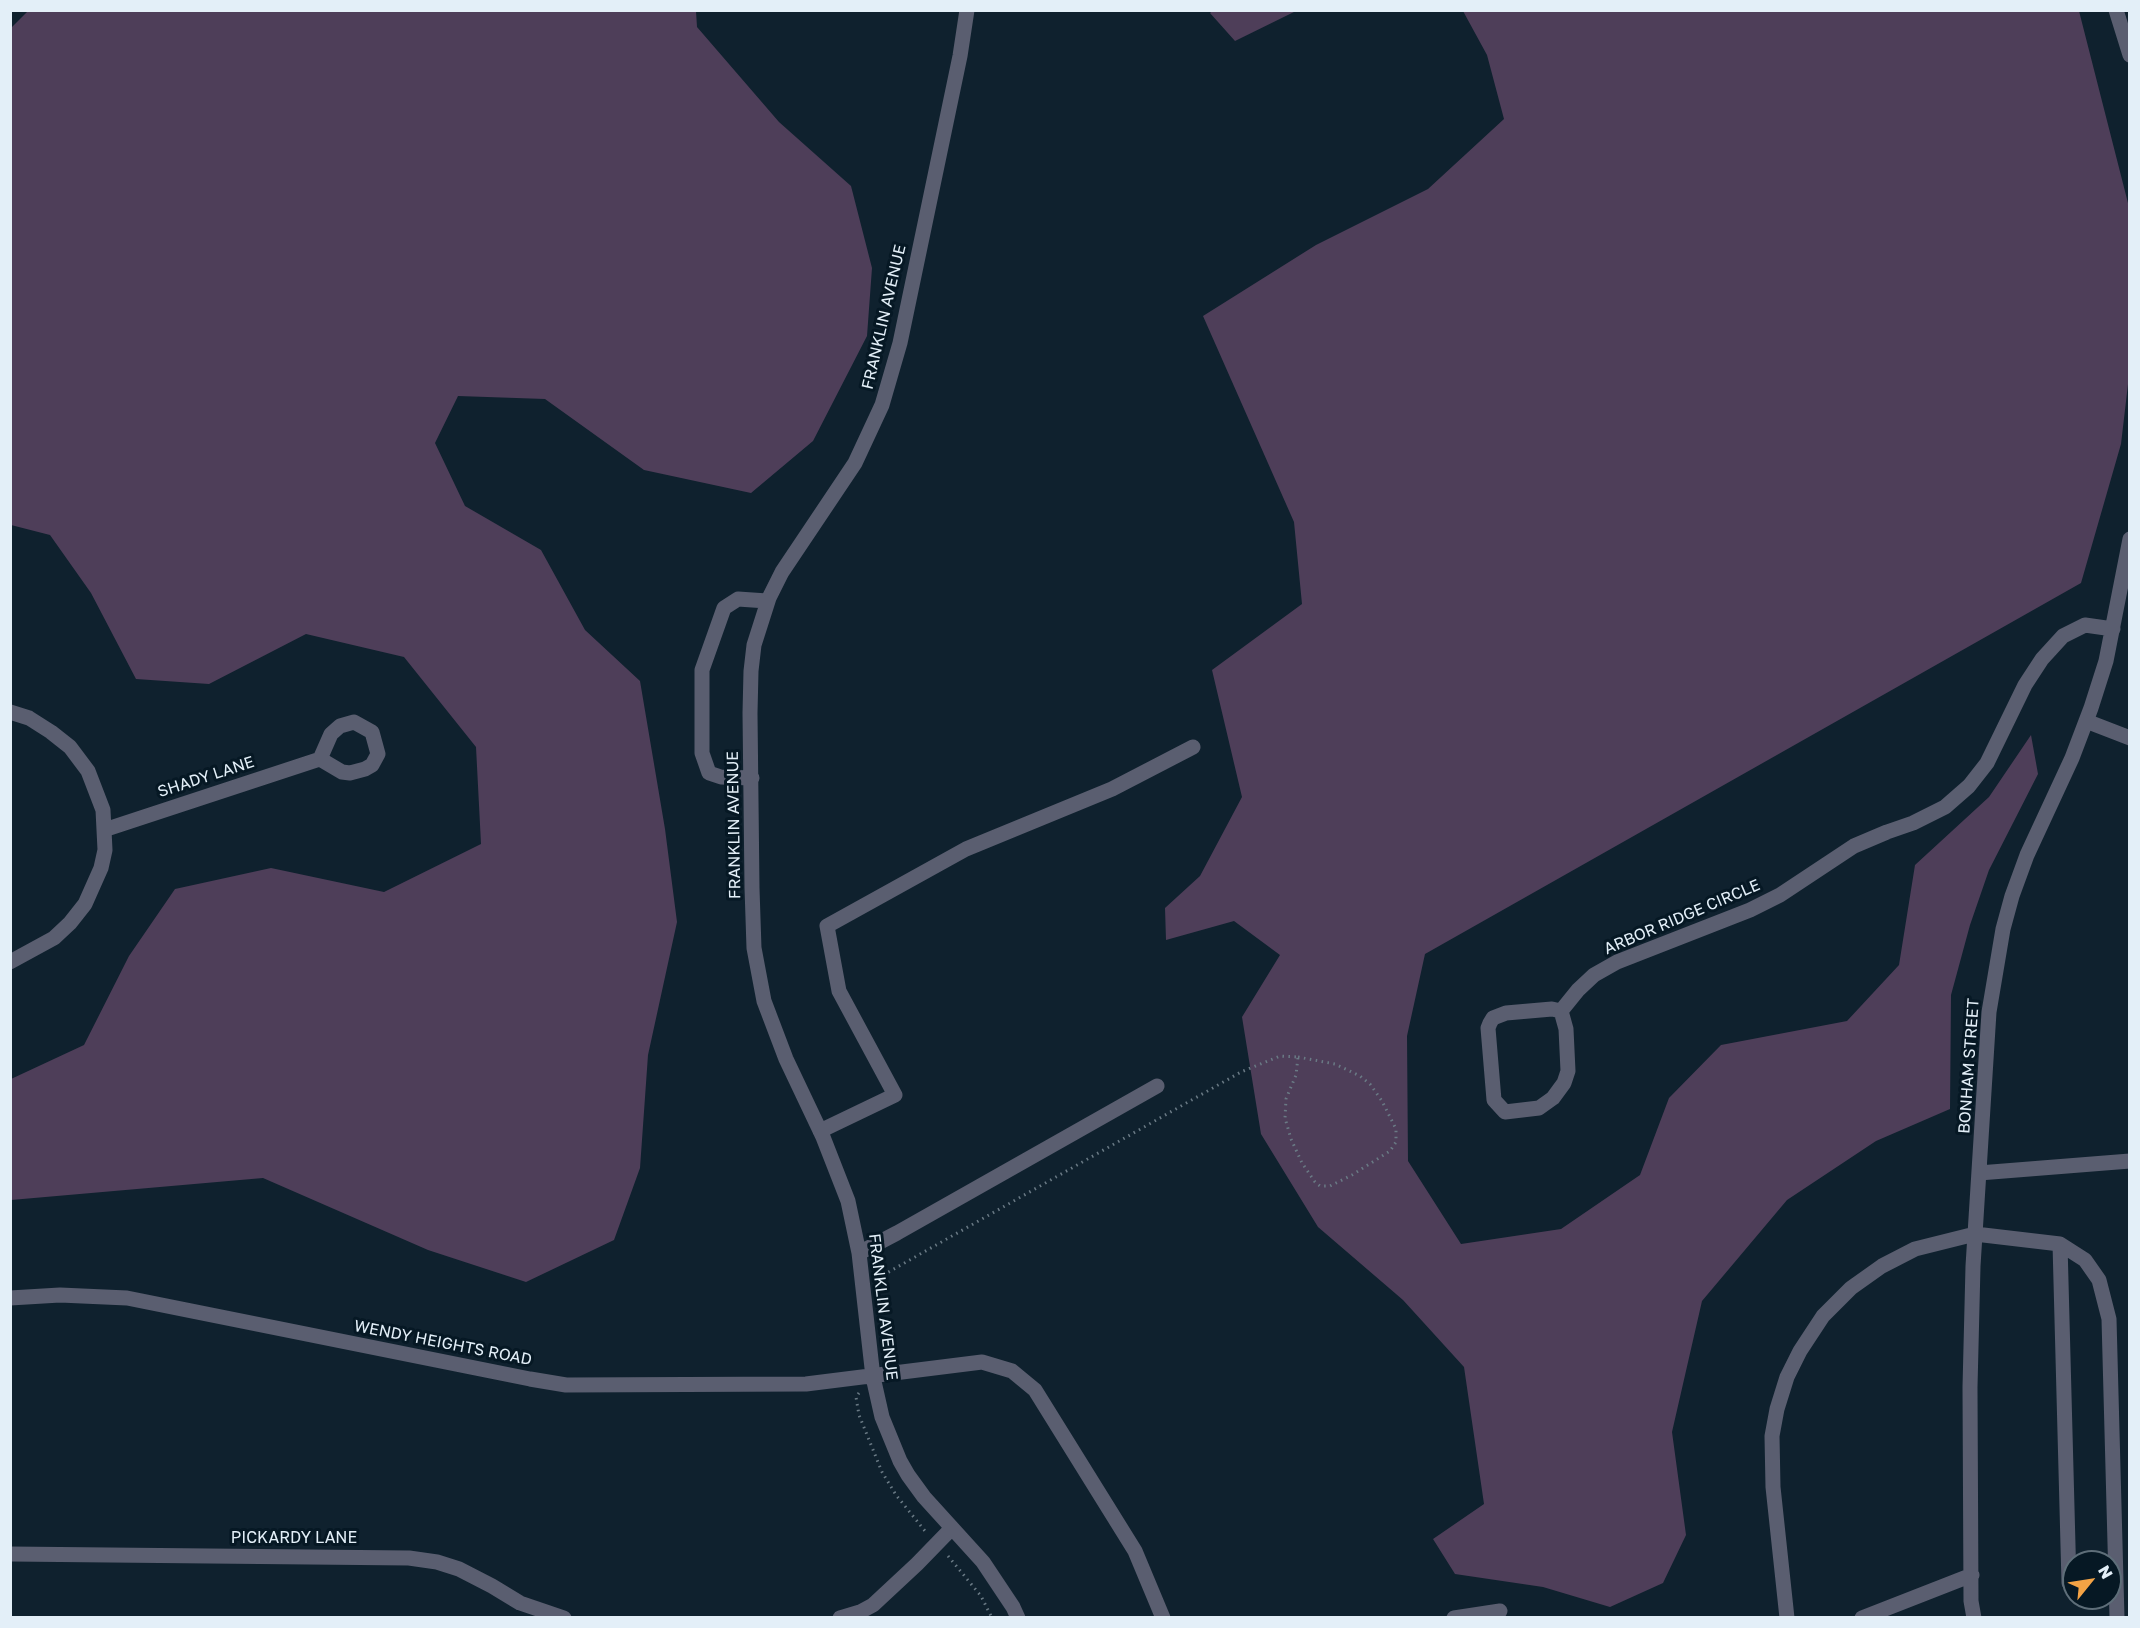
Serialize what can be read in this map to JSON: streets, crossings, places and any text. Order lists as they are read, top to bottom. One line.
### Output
{"streets":{"street":["FRANKLIN AVENUE","SHADY LANE","ARBOR RIDGE CIRCLE","BONHAM STREET","WENDY HEIGHTS ROAD","PICKARDY LANE"]},"crossings":[["FRANKLIN AVENUE","WENDY HEIGHTS ROAD"],["ARBOR RIDGE CIRCLE","BONHAM STREET"]],"north":"top right"}
